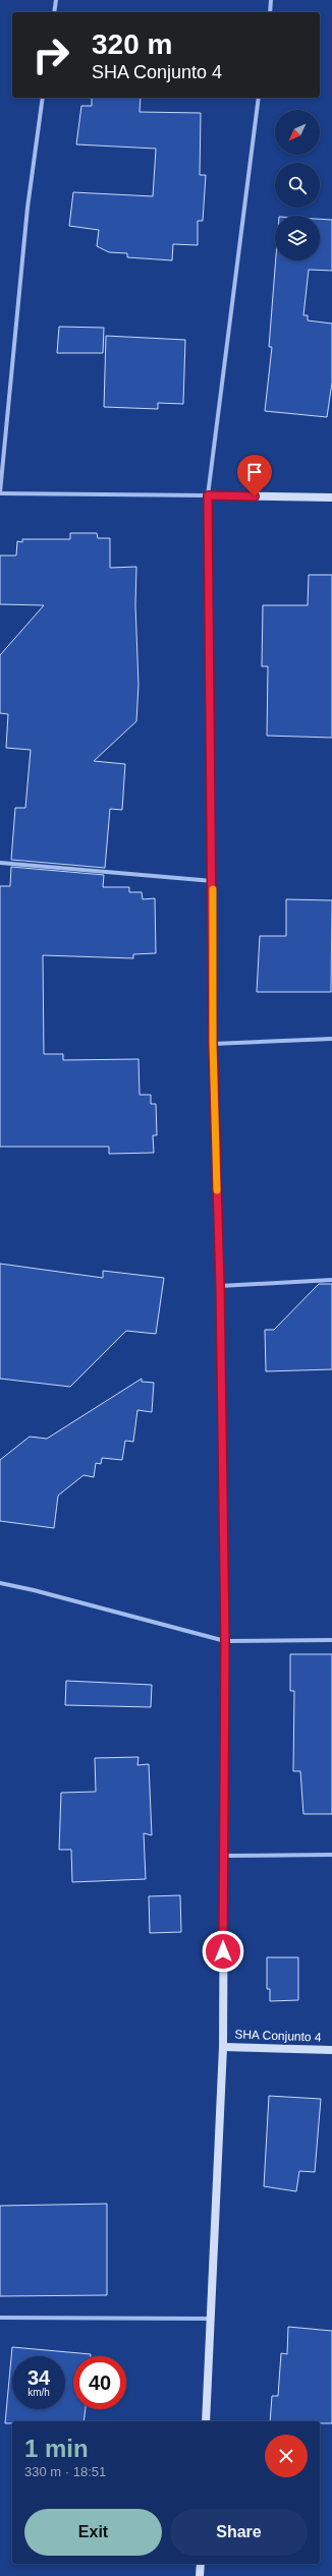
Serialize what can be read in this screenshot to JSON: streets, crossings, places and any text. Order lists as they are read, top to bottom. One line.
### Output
{"streets":{"street":["SHA Conjunto 4"]},"north":"bottom left","page":{"turn":["320 m","SHA Conjunto 4"],"speed":"34 km/h","limit":"40","heading":["1 min","330 m · 18:51"],"buttons":["Exit","Share"]}}
